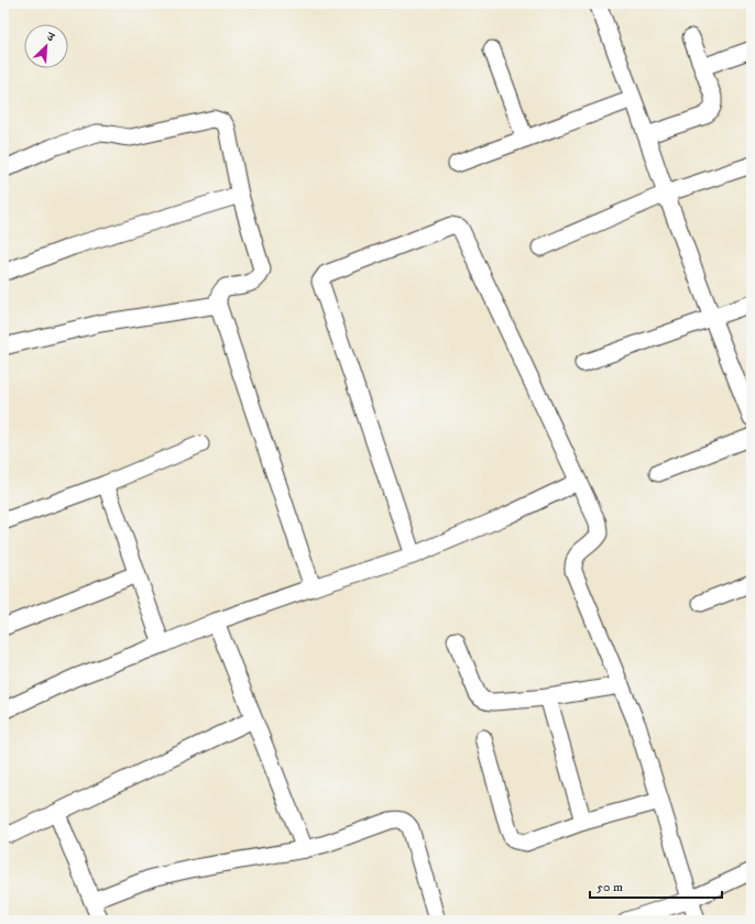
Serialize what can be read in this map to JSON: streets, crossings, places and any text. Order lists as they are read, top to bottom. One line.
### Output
{"scale_bar":"50 m","north":"top right"}
